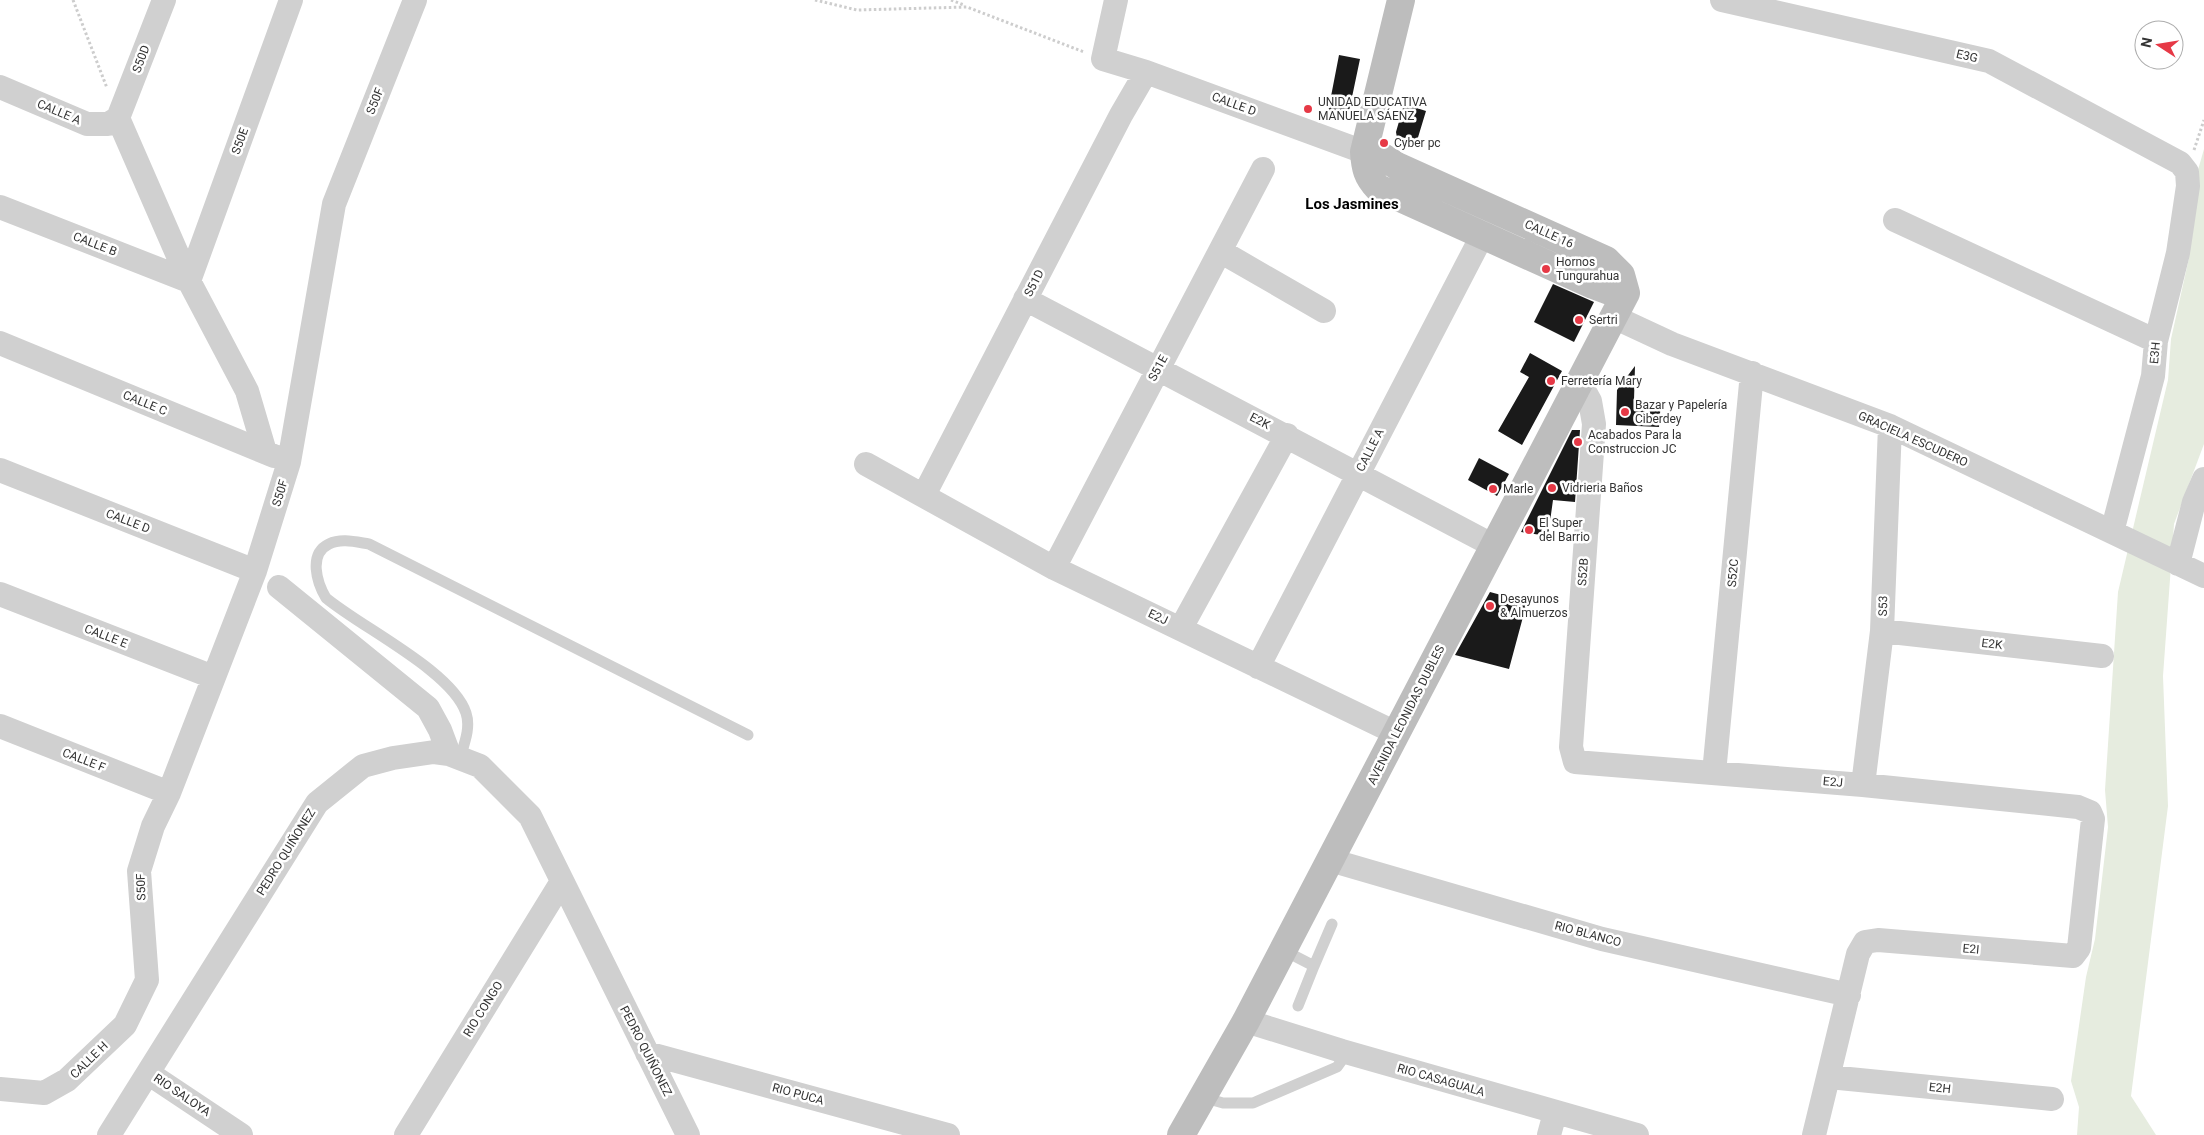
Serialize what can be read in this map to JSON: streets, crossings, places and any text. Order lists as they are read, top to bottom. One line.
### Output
{"streets":{"main road":["CALLE 16","AVENIDA LEONIDAS DUBLES"],"street":["E3G","S50D","S50F","CALLE D","CALLE A","S50E","CALLE B","S51D","E3H","S51E","CALLE C","E2K","GRACIELA ESCUDERO","S52B","S52C","S53","E2J","CALLE E","CALLE F","PEDRO QUIÑONEZ","RIO BLANCO","E2I","RIO CONGO","CALLE H","RIO CASAGUALA","E2H","RIO PUCA","RIO SALOYA"]},"crossings":[["E3G","E3H"],["S50D","CALLE A"],["S50F","CALLE D"],["S50F","CALLE C"],["S50F","CALLE E"],["S50F","CALLE F"],["S50F","CALLE H"],["CALLE D","CALLE 16"],["CALLE D","S51D"],["CALLE A","E2K"],["CALLE A","E2J"],["S50E","CALLE B"],["CALLE 16","AVENIDA LEONIDAS DUBLES"],["S51D","E2K"],["S51D","E2J"],["E3H","GRACIELA ESCUDERO"],["S51E","E2K"],["S51E","E2J"],["E2K","S53"],["E2K","AVENIDA LEONIDAS DUBLES"],["GRACIELA ESCUDERO","S52C"],["GRACIELA ESCUDERO","S53"],["GRACIELA ESCUDERO","AVENIDA LEONIDAS DUBLES"],["S52B","E2J"],["S52B","AVENIDA LEONIDAS DUBLES"],["S52C","E2J"],["S53","E2J"],["E2J","AVENIDA LEONIDAS DUBLES"],["E2J","E2I"],["AVENIDA LEONIDAS DUBLES","RIO BLANCO"],["AVENIDA LEONIDAS DUBLES","RIO CASAGUALA"],["PEDRO QUIÑONEZ","RIO CONGO"],["PEDRO QUIÑONEZ","RIO PUCA"],["PEDRO QUIÑONEZ","RIO SALOYA"],["RIO BLANCO","E2I"]],"districts":["Los Jasmines"],"places":["UNIDAD EDUCATIVA MANUELA SÁENZ","Cyber pc","Hornos Tungurahua","Sertri","Ferretería Mary","Bazar y Papelería Ciberdey","Acabados Para la Construccion JC","Vidrieria Baños","Marle","El Super del Barrio","Desayunos & Almuerzos"],"north":"left"}
